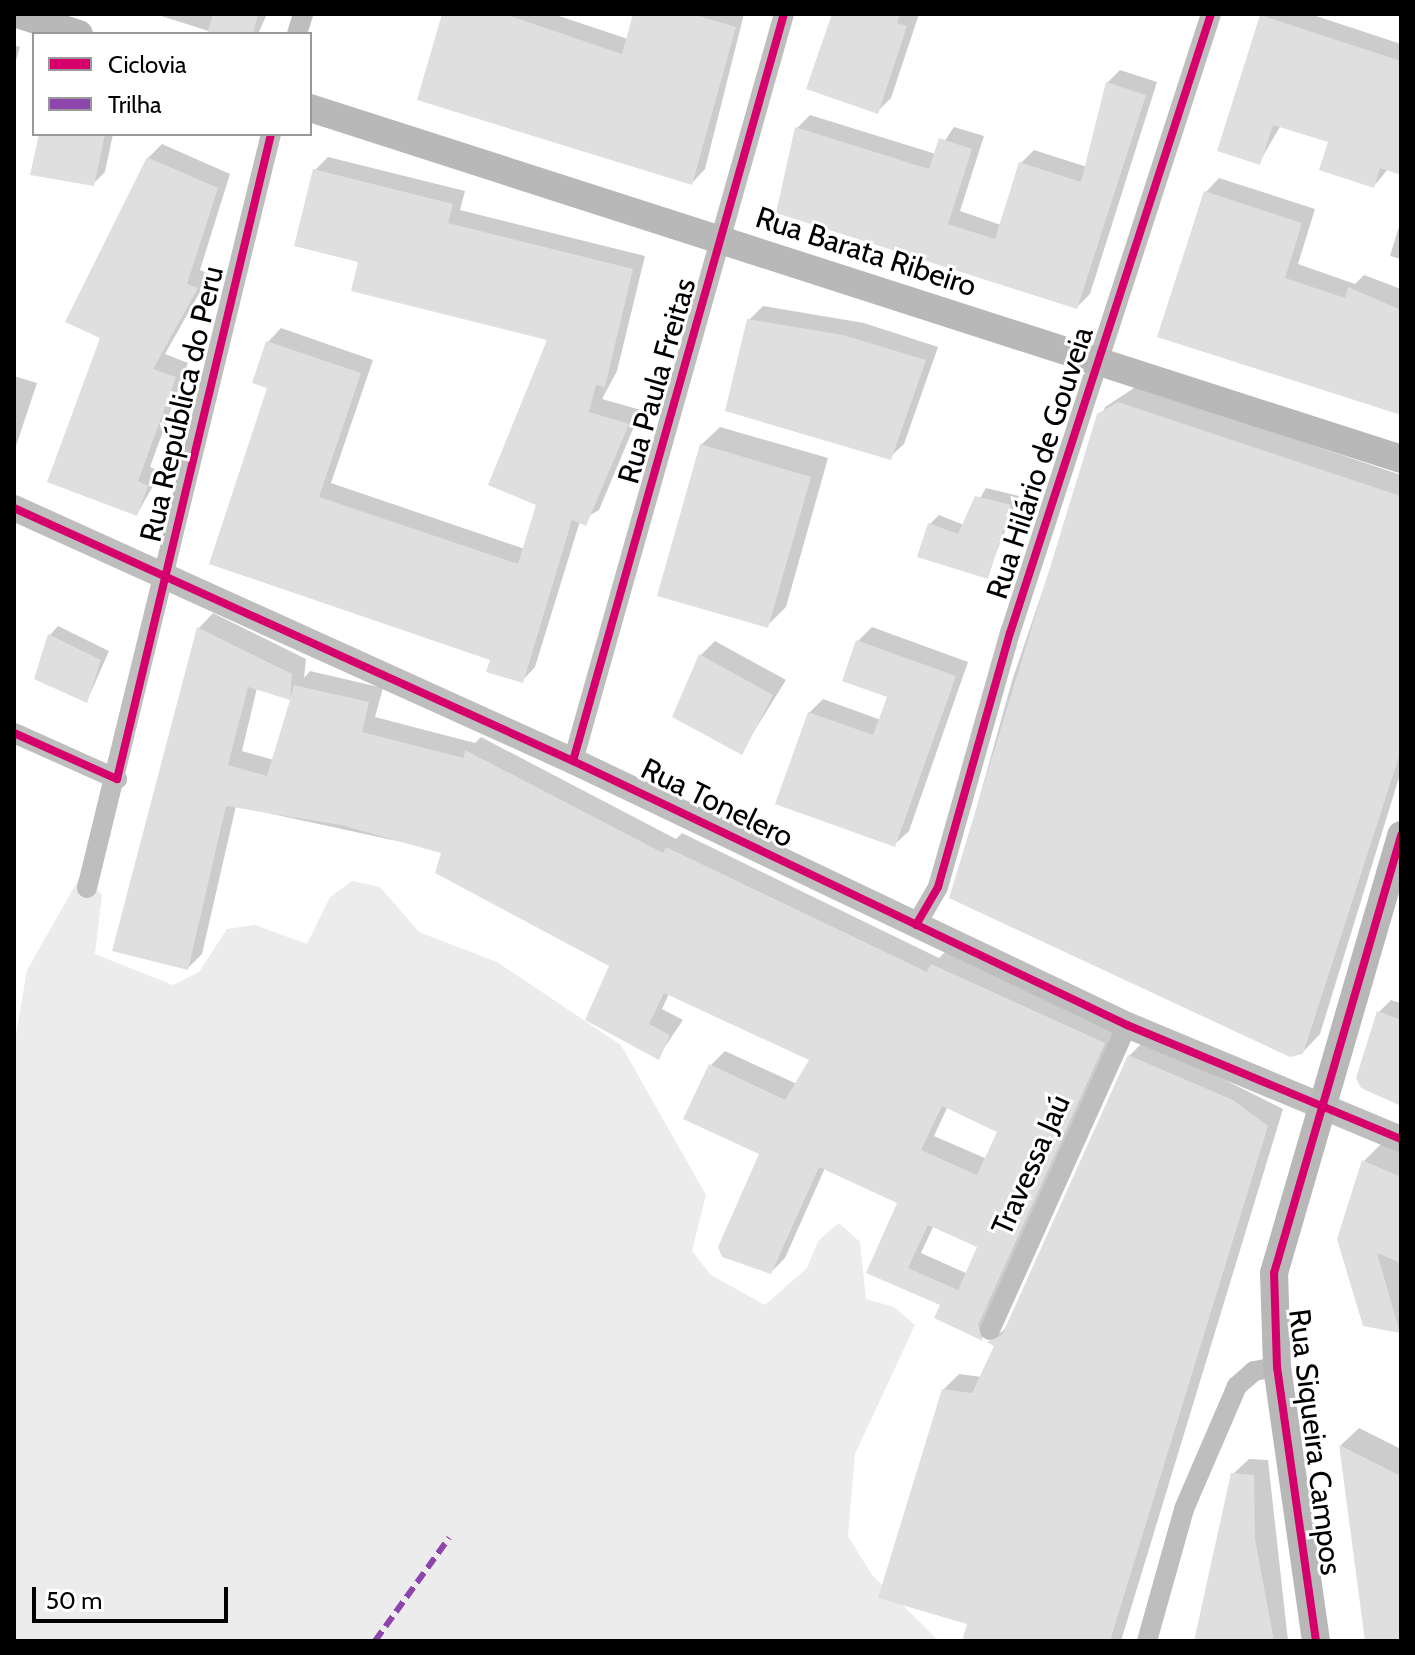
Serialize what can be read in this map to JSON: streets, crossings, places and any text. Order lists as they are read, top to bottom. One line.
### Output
{"streets":{"main road":["Rua Barata Ribeiro","Rua Siqueira Campos"],"street":["Rua Paula Freitas","Rua República do Peru","Rua Hilário de Gouveia","Rua Tonelero","Travessa Jaú"]},"crossings":[["Rua Barata Ribeiro","Rua Paula Freitas"],["Rua Barata Ribeiro","Rua Hilário de Gouveia"],["Rua Paula Freitas","Rua Tonelero"],["Rua República do Peru","Rua Tonelero"],["Rua Hilário de Gouveia","Rua Tonelero"],["Rua Tonelero","Travessa Jaú"],["Rua Tonelero","Rua Siqueira Campos"]],"legend":["Ciclovia","Trilha"],"scale_bar":"50 m"}
